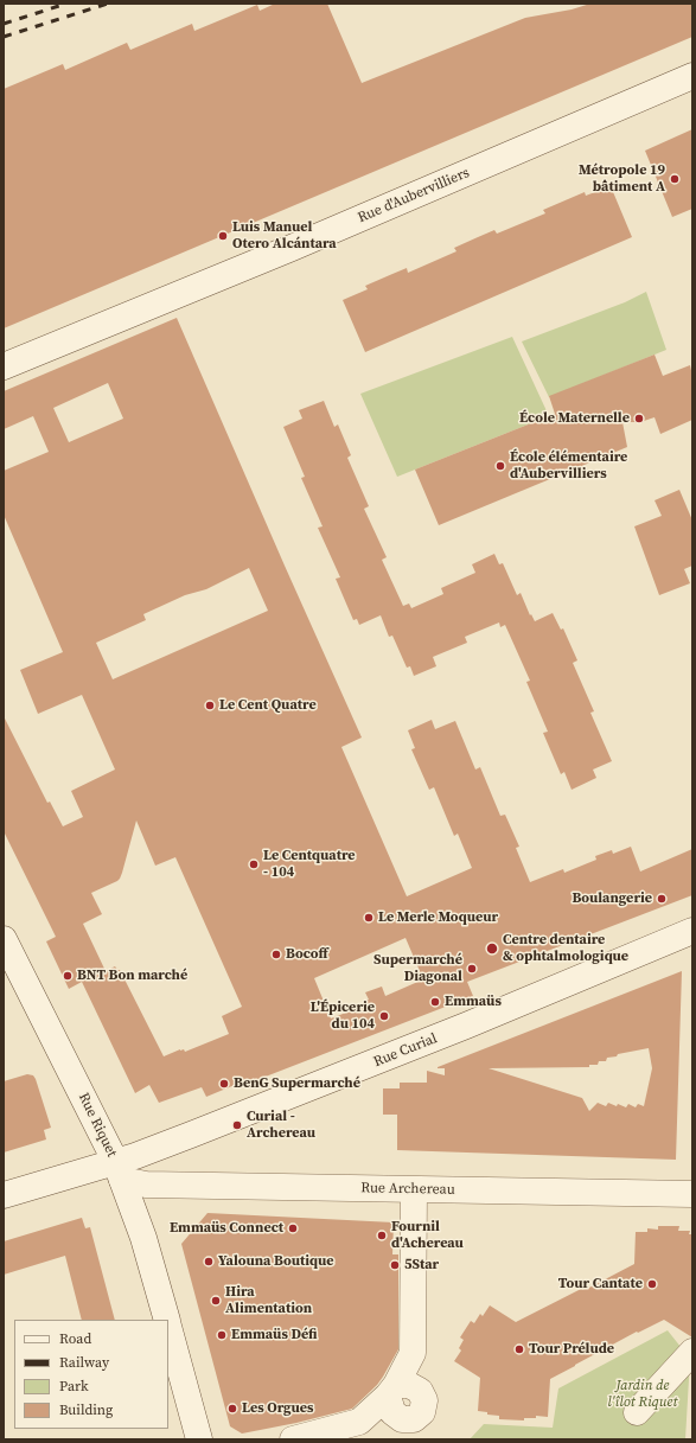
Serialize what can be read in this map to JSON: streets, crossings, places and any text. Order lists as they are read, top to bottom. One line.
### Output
{"streets":{"street":["Rue d'Aubervilliers","Rue Curial","Rue Riquet","Rue Archereau"]},"crossings":[["Rue Curial","Rue Riquet"],["Rue Curial","Rue Archereau"],["Rue Riquet","Rue Archereau"]],"parks":["Jardin de l'îlot Riquet"],"places":["Métropole 19 bâtiment A","Luis Manuel Otero Alcántara","École Maternelle","École élémentaire d'Aubervilliers","Le Cent Quatre","Le Centquatre - 104","Boulangerie","Le Merle Moqueur","Centre dentaire & ophtalmologique","Bocoff","Supermarché Diagonal","BNT Bon marché","Emmaüs","L'Épicerie du 104","BenG Supermarché","Curial - Archereau","Emmaüs Connect","Fournil d'Achereau","Yalouna Boutique","5Star","Tour Cantate","Hira Alimentation","Emmaüs Défi","Tour Prélude","Les Orgues"],"legend":["Road","Railway","Park","Building"]}
